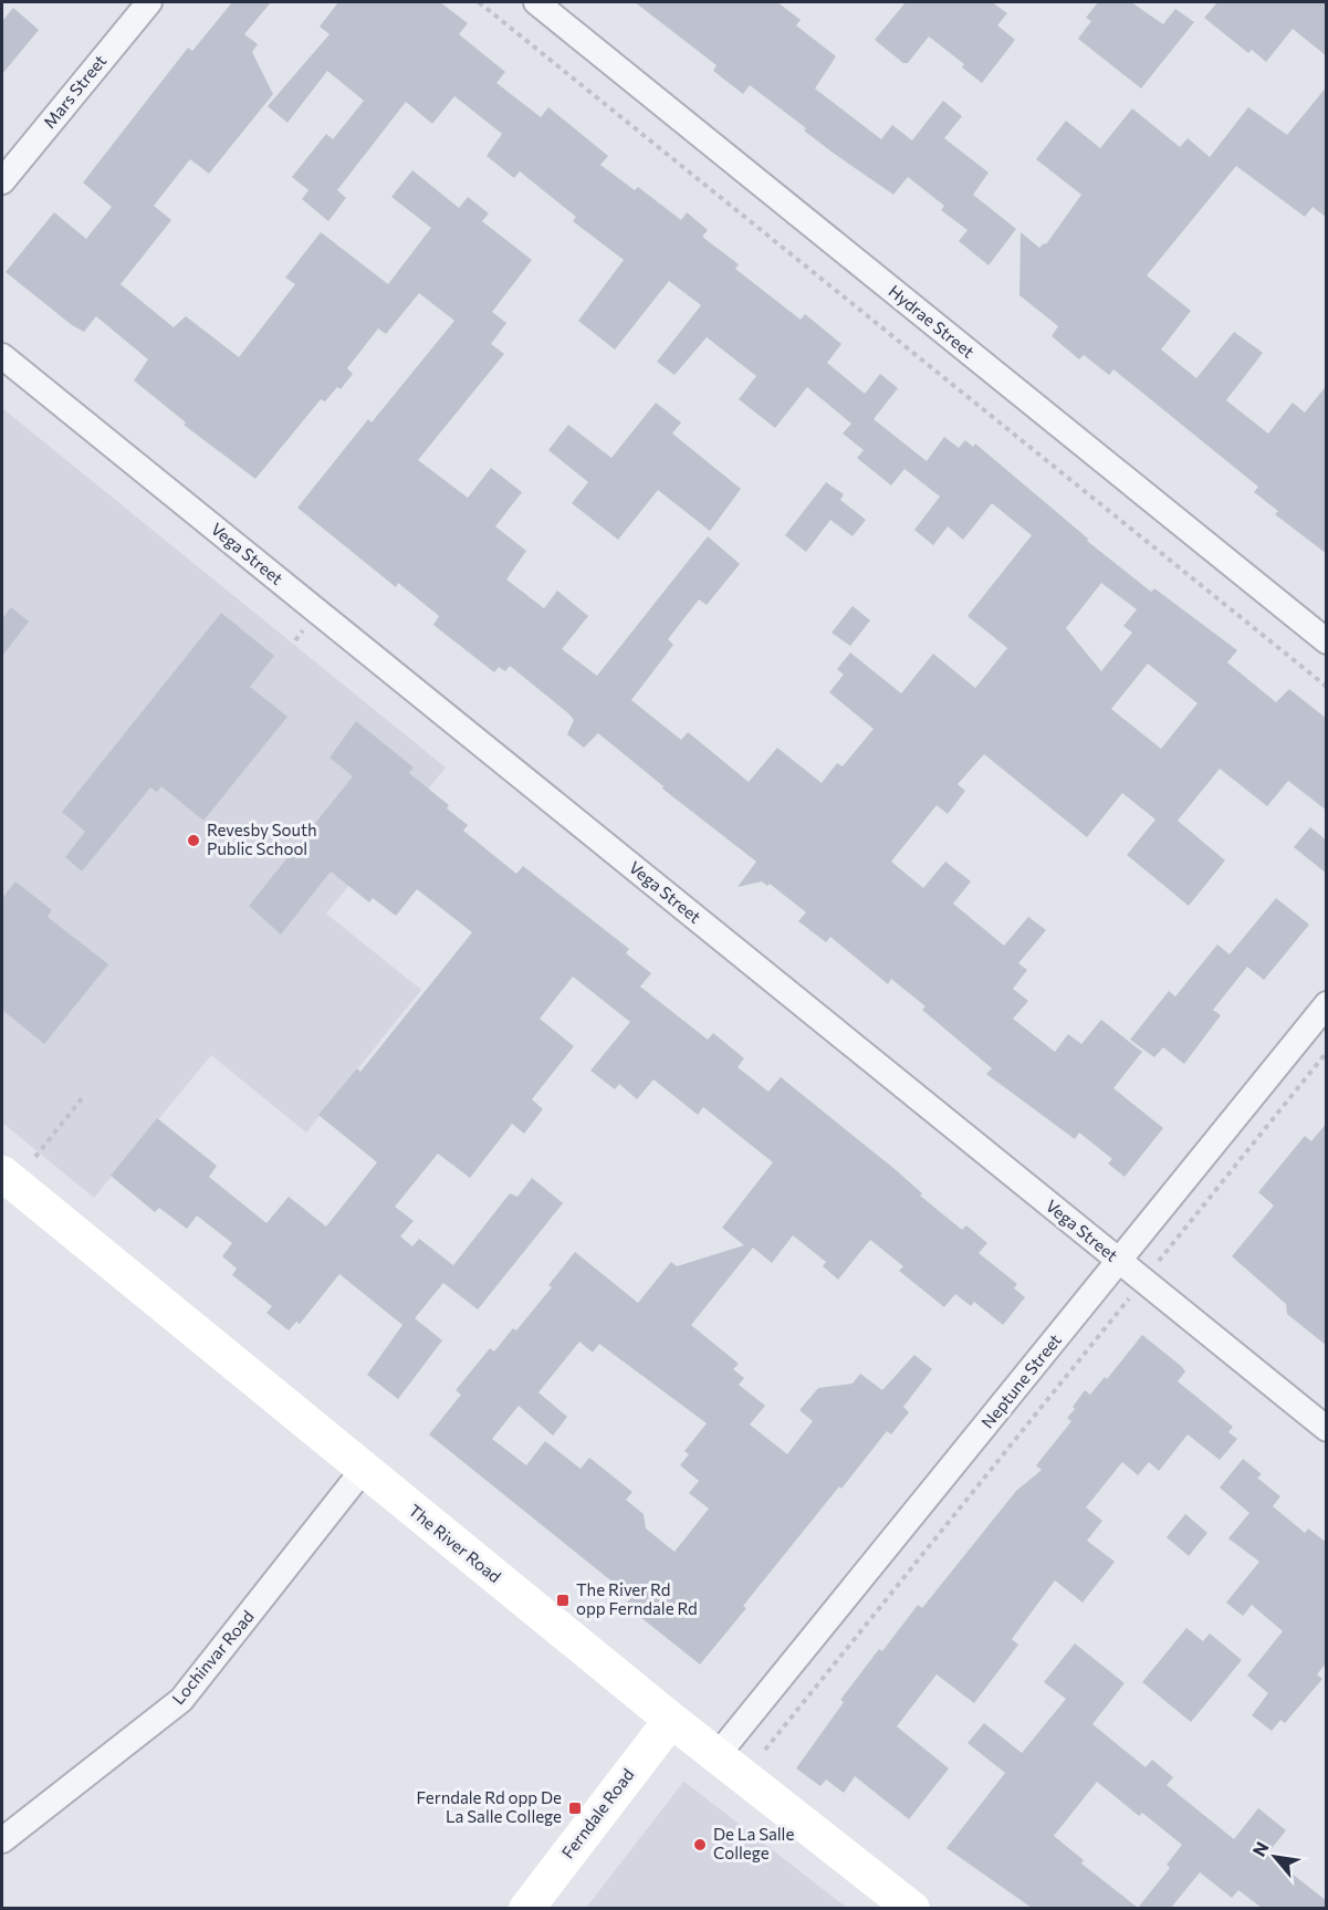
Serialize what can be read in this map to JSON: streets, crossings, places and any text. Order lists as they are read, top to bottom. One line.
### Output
{"streets":{"main road":["The River Road","Ferndale Road"],"street":["Mars Street","Hydrae Street","Vega Street","Neptune Street","Lochinvar Road"]},"crossings":[["Vega Street","Neptune Street"],["Neptune Street","The River Road"],["The River Road","Lochinvar Road"],["The River Road","Ferndale Road"]],"places":{"other":["Revesby South Public School","De La Salle College"],"transit":["The River Rd opp Ferndale Rd","Ferndale Rd opp De La Salle College"]},"north":"top left"}
